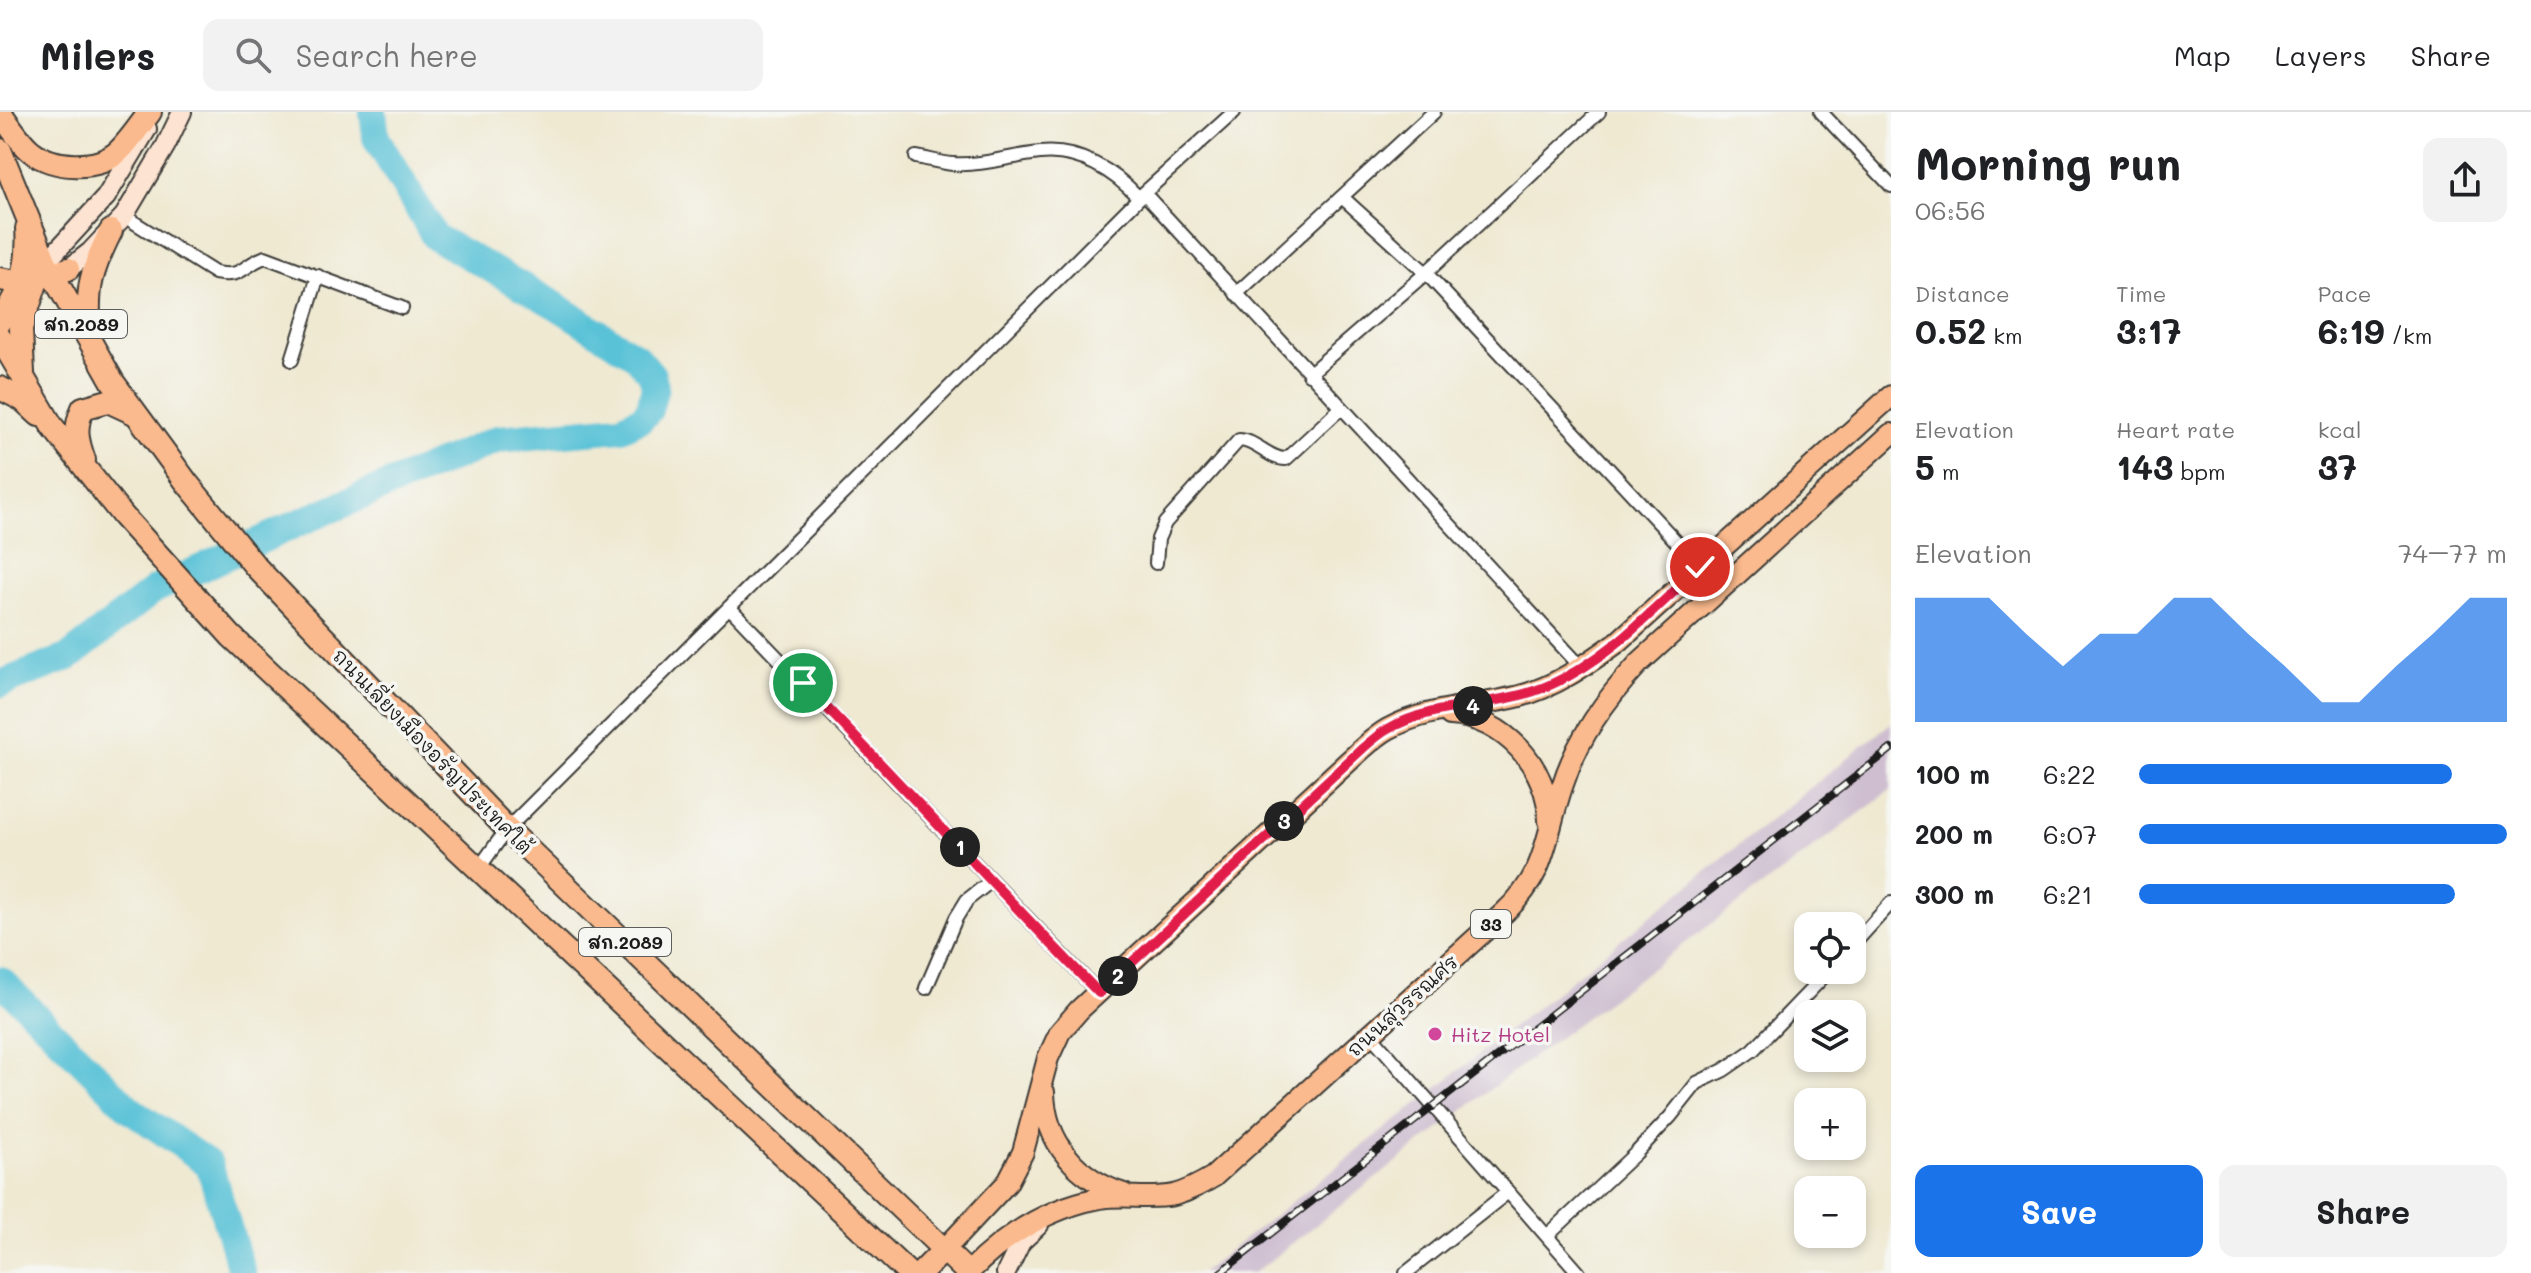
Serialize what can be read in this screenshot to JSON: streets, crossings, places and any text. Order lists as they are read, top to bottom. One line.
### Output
{"streets":{"highway":["สก.2089","ถนนเลี่ยงเมืองอรัญประเทศใต้"],"main road":["33","ถนนสุวรรณศร"]},"crossings":[["ถนนเลี่ยงเมืองอรัญประเทศใต้","ถนนสุวรรณศร"]],"places":["Hitz Hotel"],"page":{"header":"Milers","search":"Search here","nav":["Map","Layers","Share"],"heading":["Morning run","06:56"],"stats":[["Distance","0.52 km"],["Time","3:17"],["Pace","6:19 /km"],["Elevation","5 m"],["Heart rate","143 bpm"],["kcal","37"]],"chart":["Elevation","74–77 m"],"pins":["4","3","1","2"],"list":[{"name":"100 m","note":"6:22"},{"name":"200 m","note":"6:07"},{"name":"300 m","note":"6:21"}],"map_buttons":["+","−"],"buttons":["Save","Share"]}}
